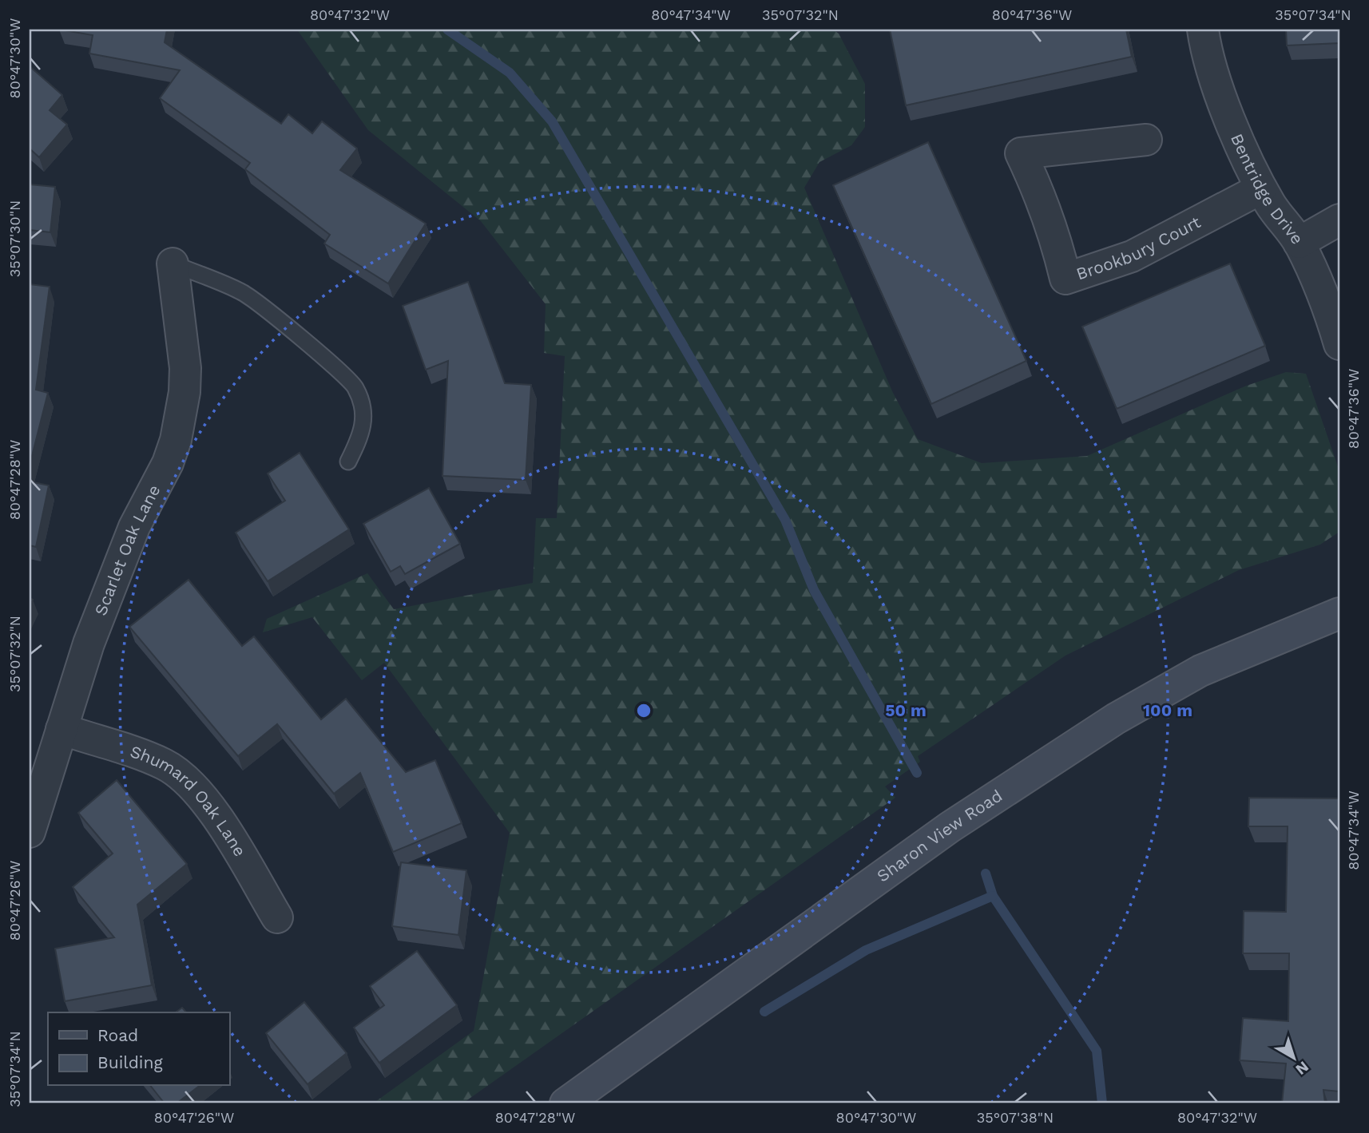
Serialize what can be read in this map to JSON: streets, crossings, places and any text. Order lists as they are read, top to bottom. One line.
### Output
{"streets":{"street":["Bentridge Drive","Brookbury Court","Scarlet Oak Lane","Shumard Oak Lane","Sharon View Road"]},"crossings":[["Bentridge Drive","Brookbury Court"],["Scarlet Oak Lane","Shumard Oak Lane"]],"legend":["Road","Building"],"north":"bottom right","coordinates":["80°47'32\"W","80°47'34\"W","35°07'32\"N","80°47'36\"W","35°07'34\"N","80°47'30\"W","35°07'30\"N","80°47'28\"W","80°47'26\"W","35°07'38\"N"],"rings":["50 m","100 m"]}
